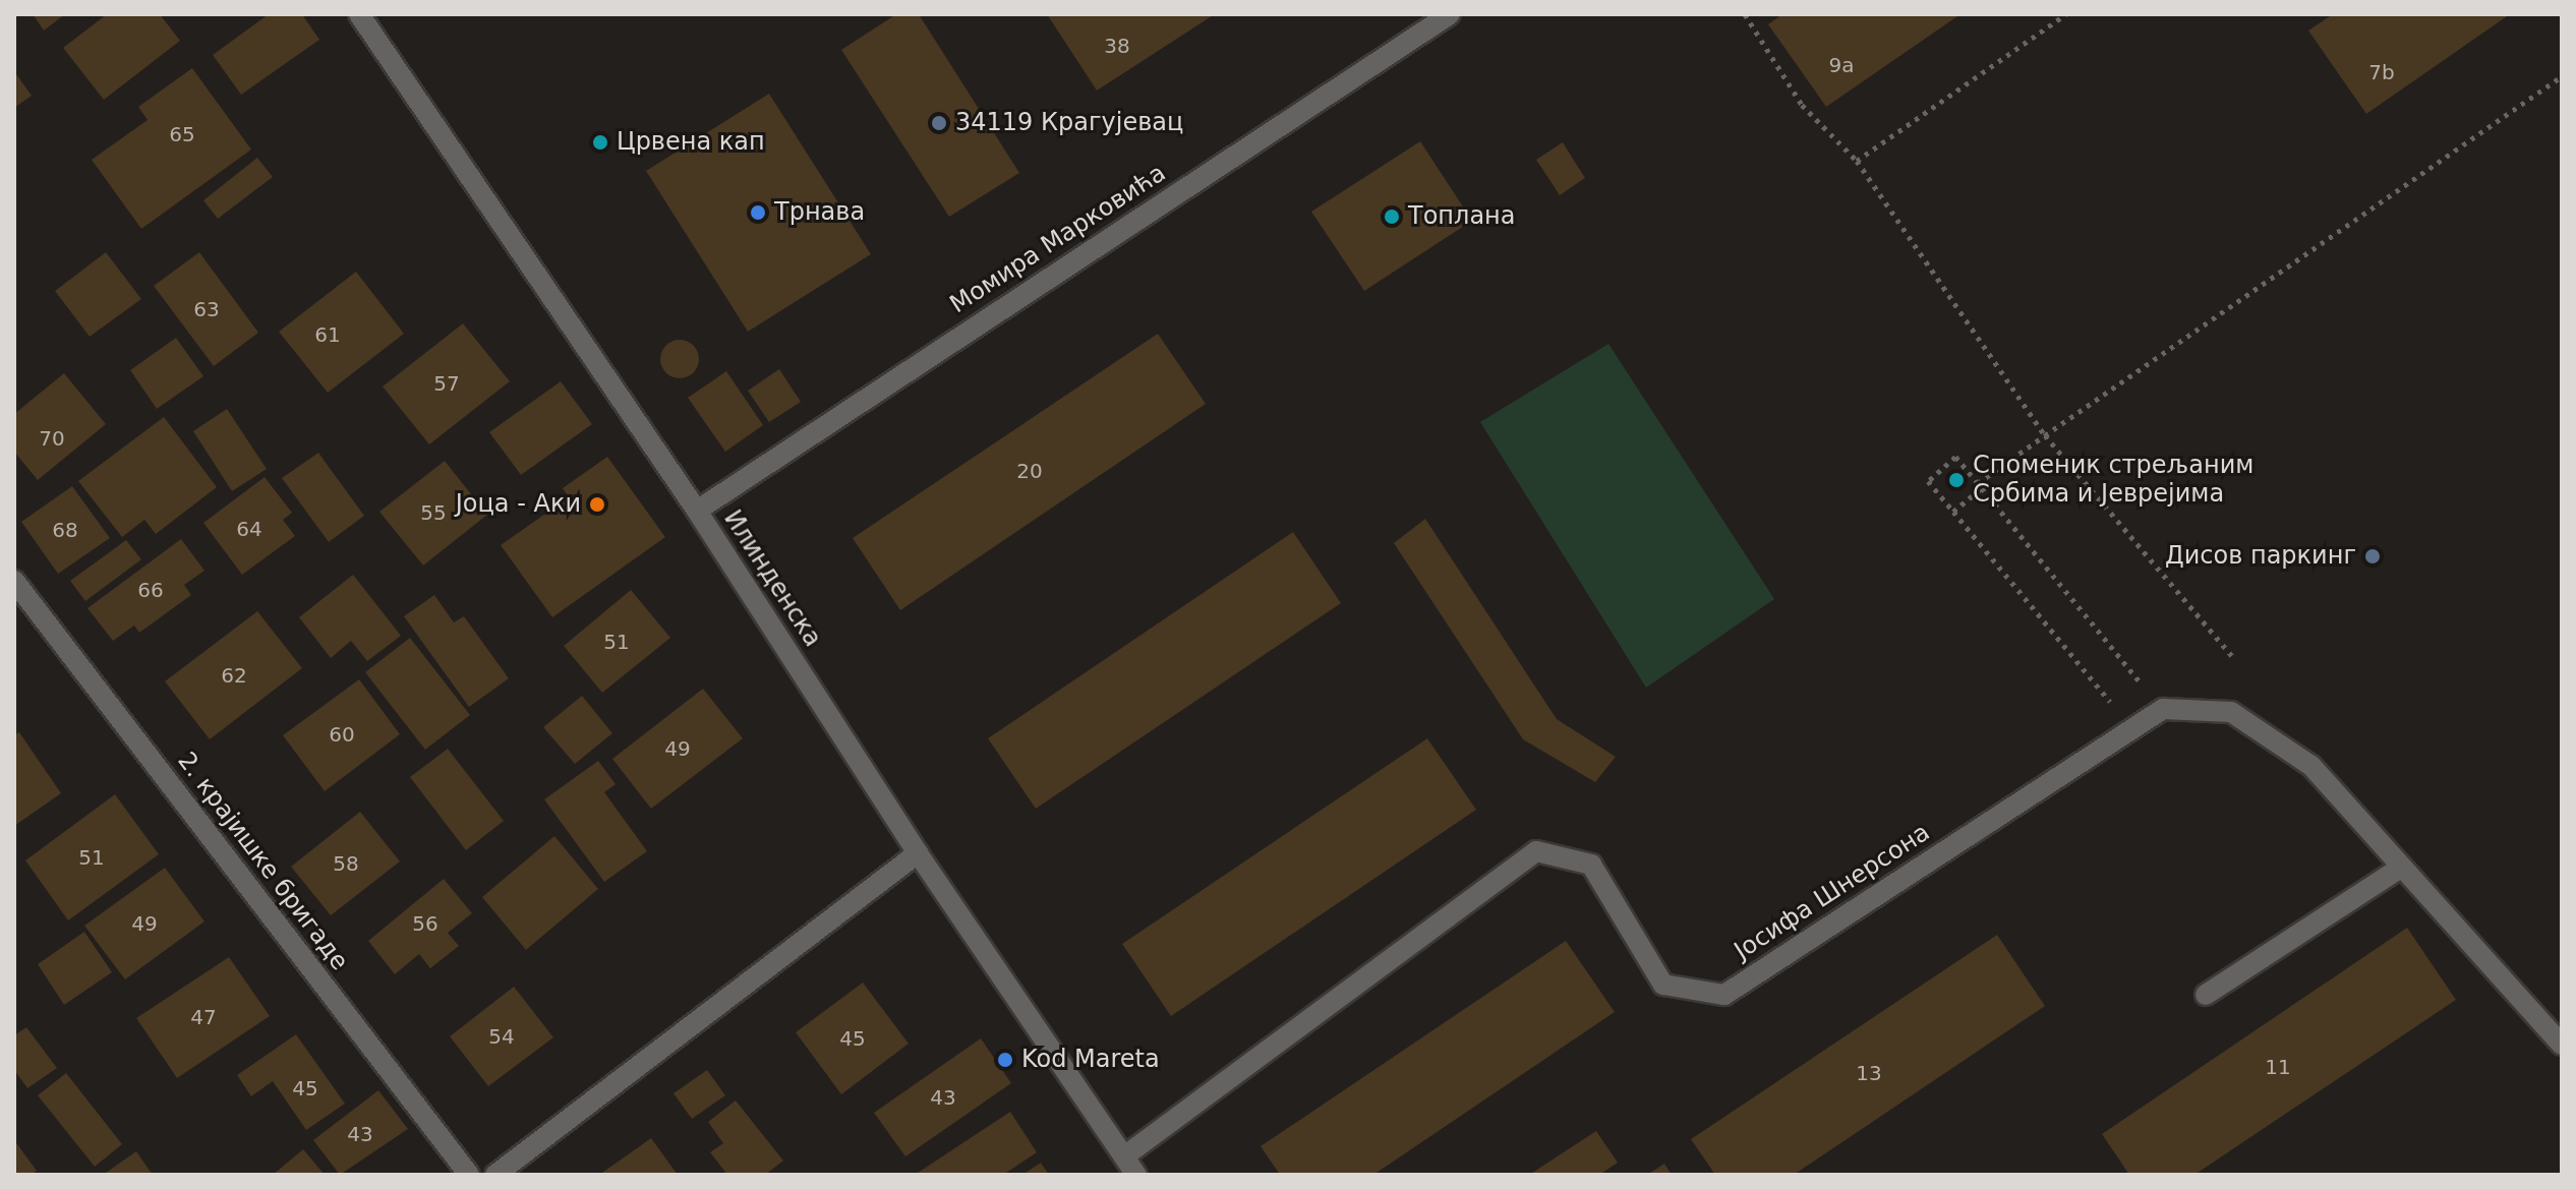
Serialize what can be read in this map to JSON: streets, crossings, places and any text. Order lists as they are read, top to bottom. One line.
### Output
{"streets":{"street":["Момира Марковића","Илинденска","2. крајишке бригаде","Јосифа Шнерсона"]},"crossings":[["Момира Марковића","Илинденска"],["Илинденска","Јосифа Шнерсона"]],"places":["34119 Крагујевац","Црвена кап","Трнава","Топлана","Споменик стрељаним Србима и Јеврејима","Јоца - Аки","Дисов паркинг","Kod Mareta"],"house_numbers":["38","9a","7b","65","63","61","57","70","20","55","64","68","66","51","62","60","49","51","58","49","56","47","54","45","11","13","45","43","43"]}
